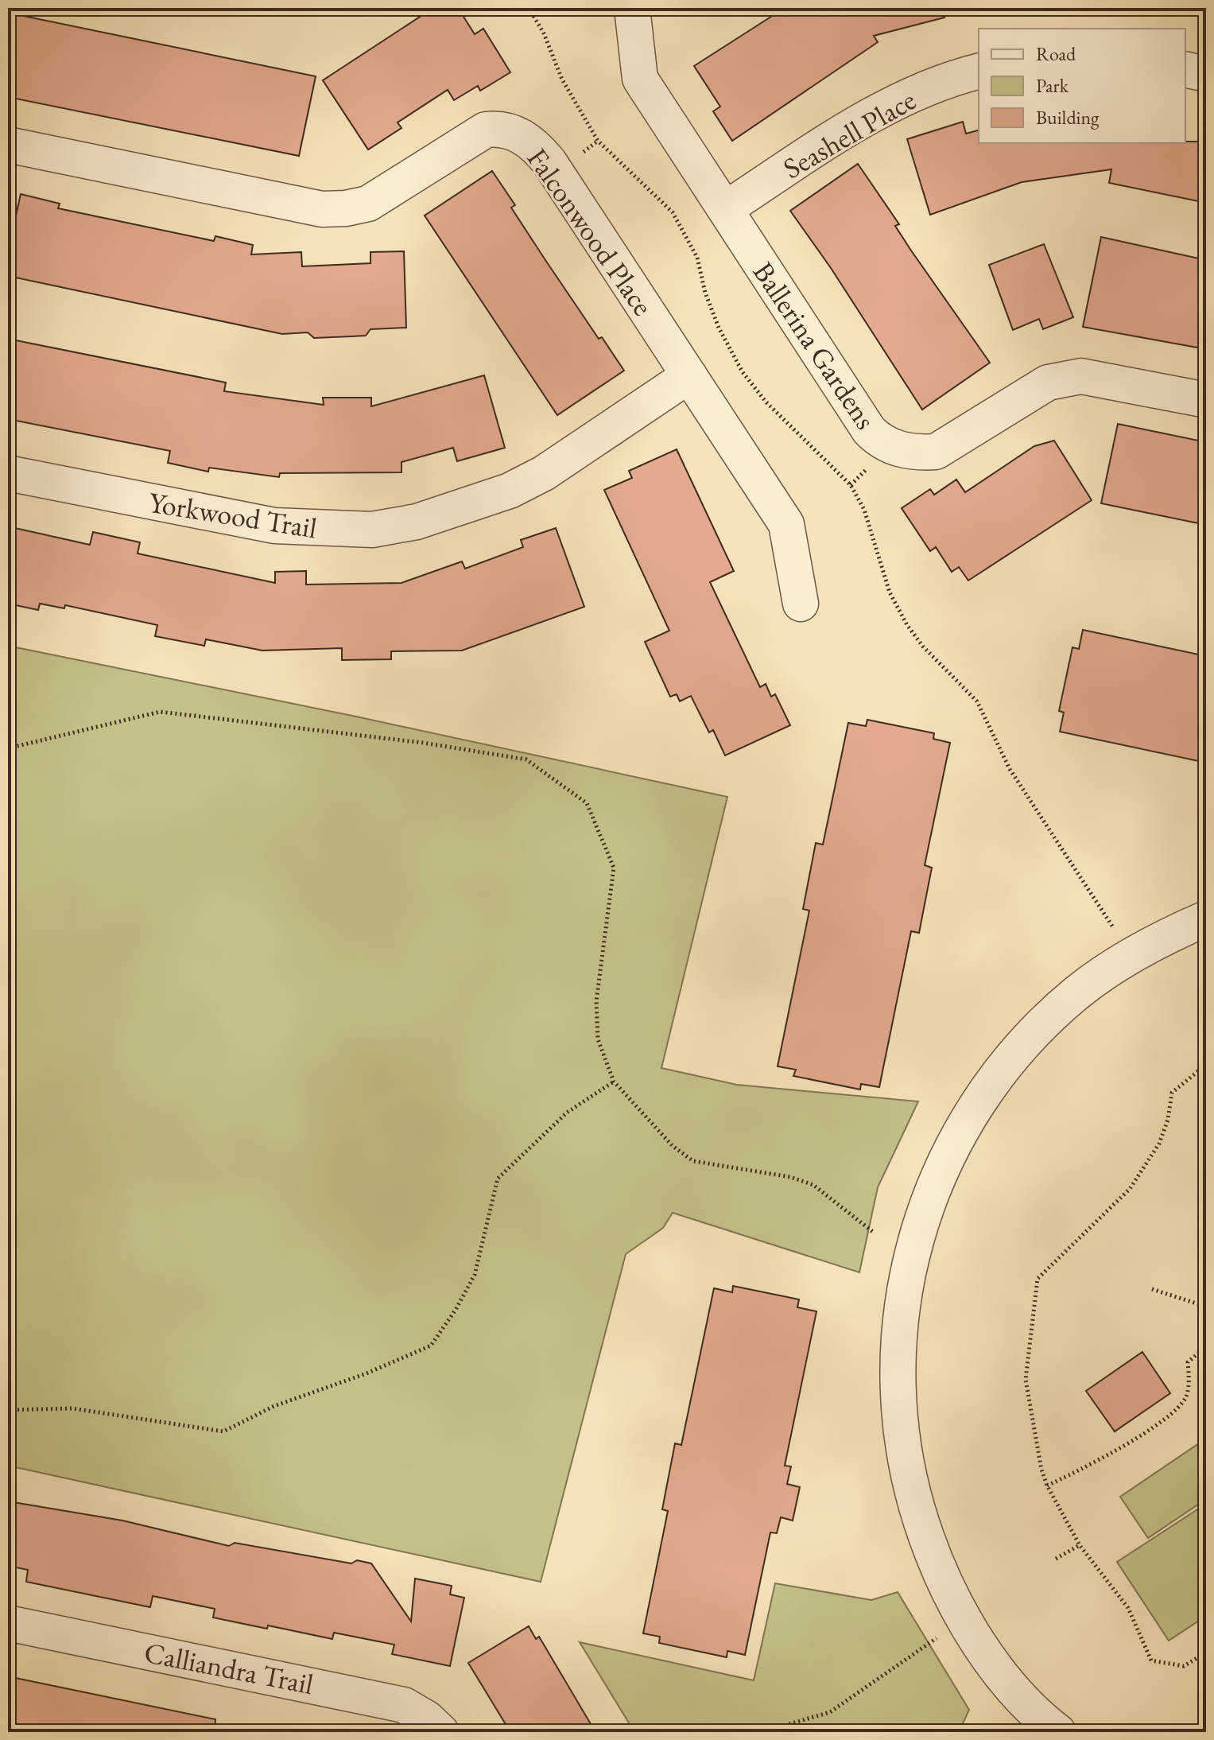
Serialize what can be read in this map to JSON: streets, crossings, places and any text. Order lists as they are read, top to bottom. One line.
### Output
{"streets":{"street":["Seashell Place","Falconwood Place","Ballerina Gardens","Yorkwood Trail","Calliandra Trail"]},"crossings":[["Seashell Place","Ballerina Gardens"],["Falconwood Place","Yorkwood Trail"]],"legend":["Road","Park","Building"]}
